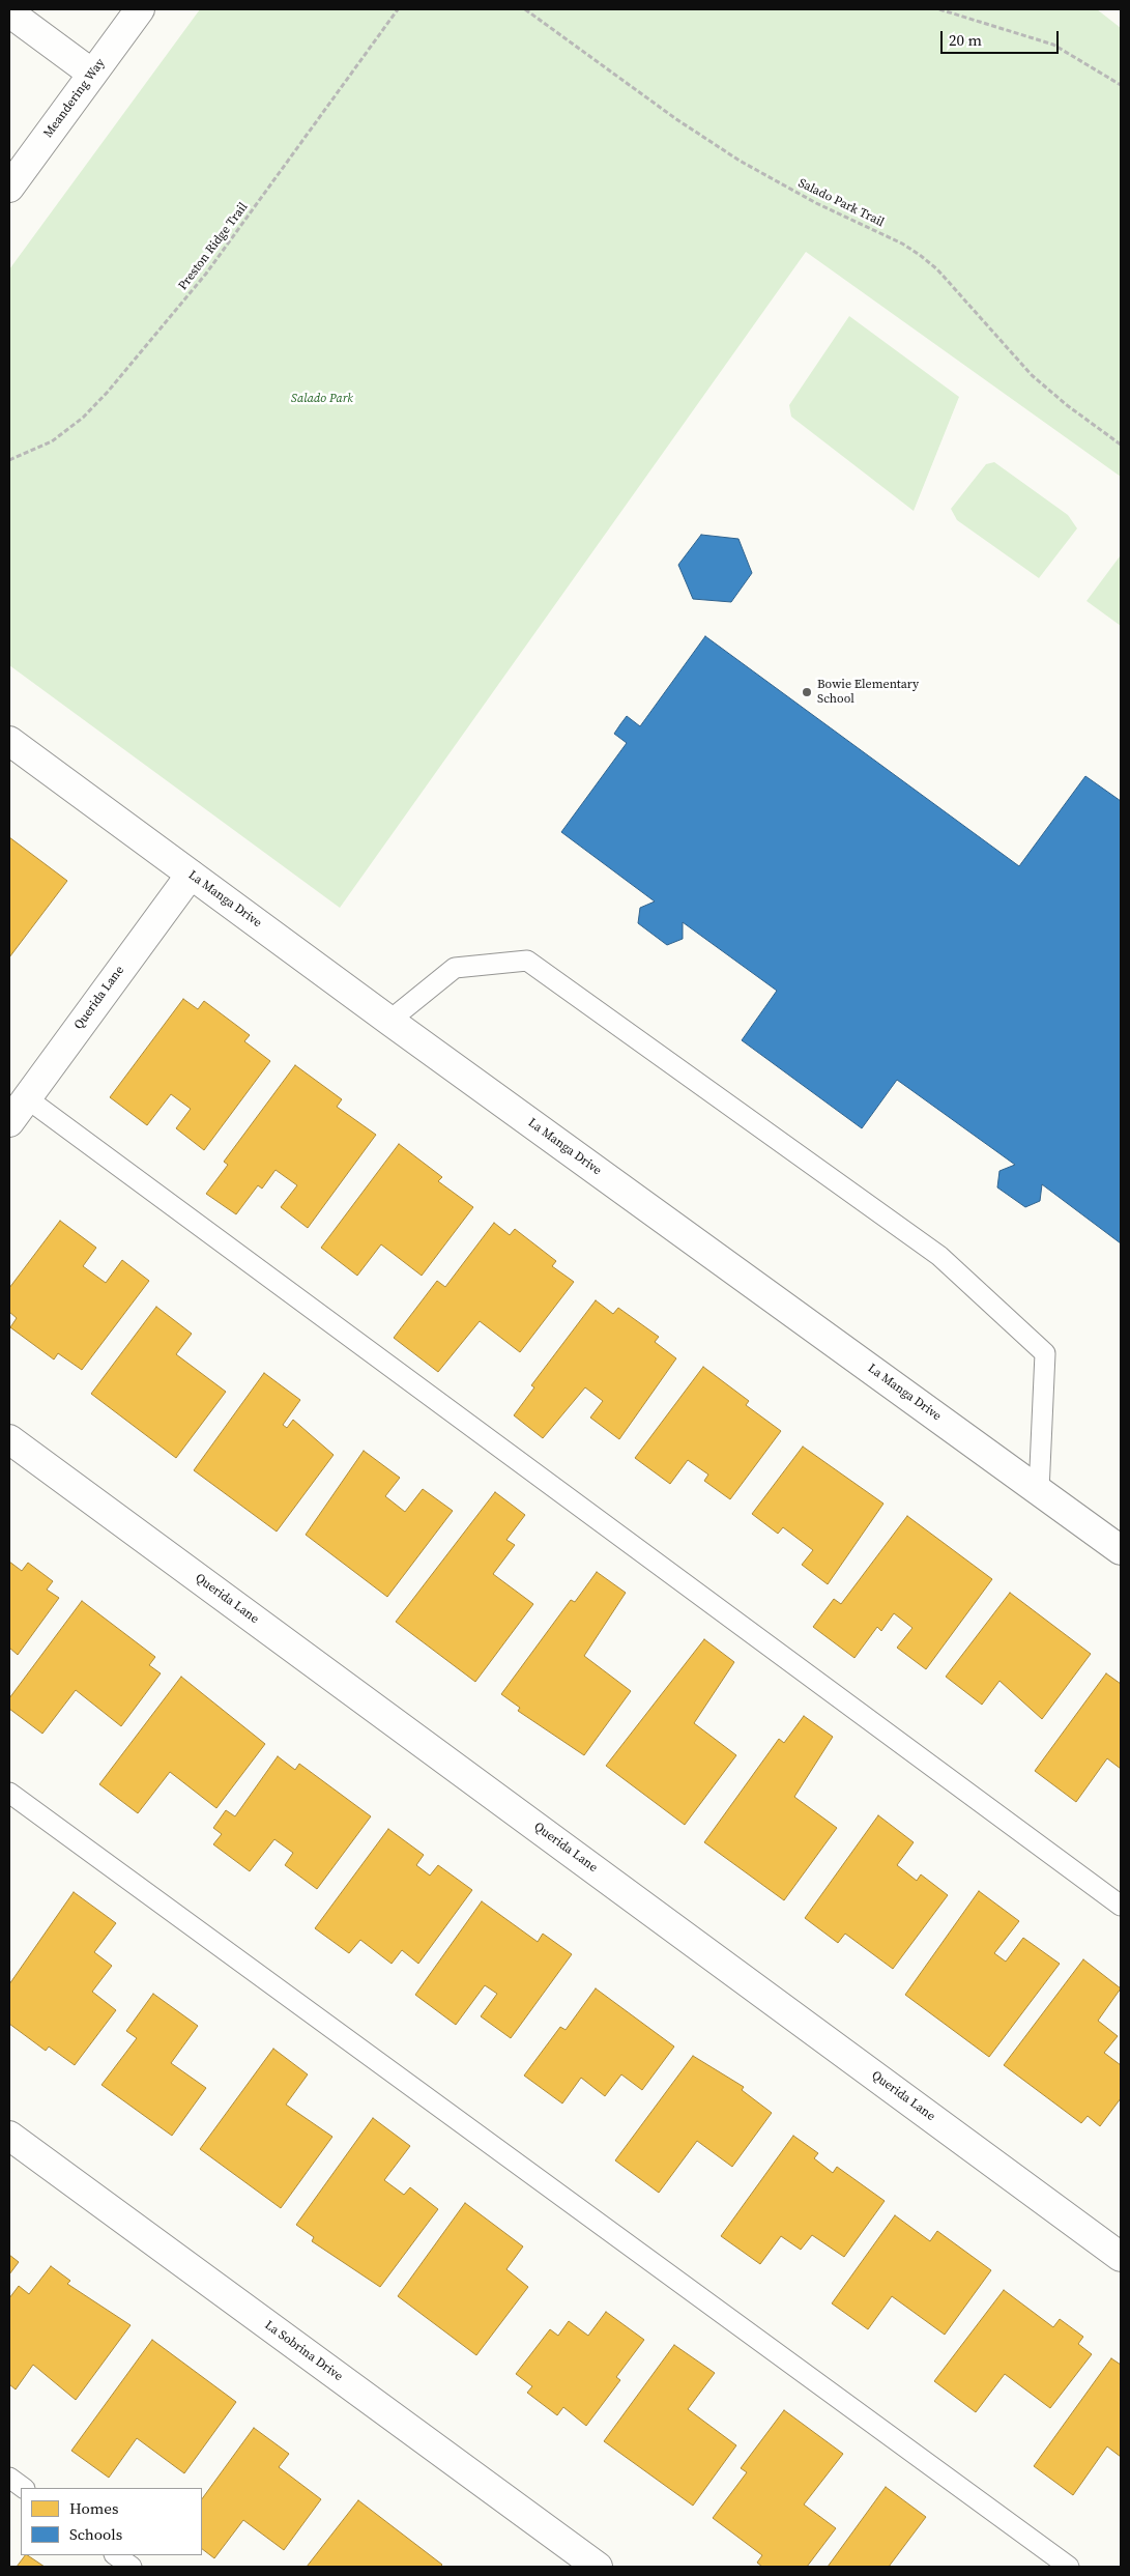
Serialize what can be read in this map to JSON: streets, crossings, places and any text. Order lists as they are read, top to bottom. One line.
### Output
{"streets":{"street":["Meandering Way","La Manga Drive","Querida Lane","La Sobrina Drive"],"path":["Salado Park Trail","Preston Ridge Trail"]},"crossings":[["La Manga Drive","Querida Lane"]],"parks":["Salado Park"],"places":["Bowie Elementary School"],"legend":["Homes","Schools"],"scale_bar":"20 m"}
